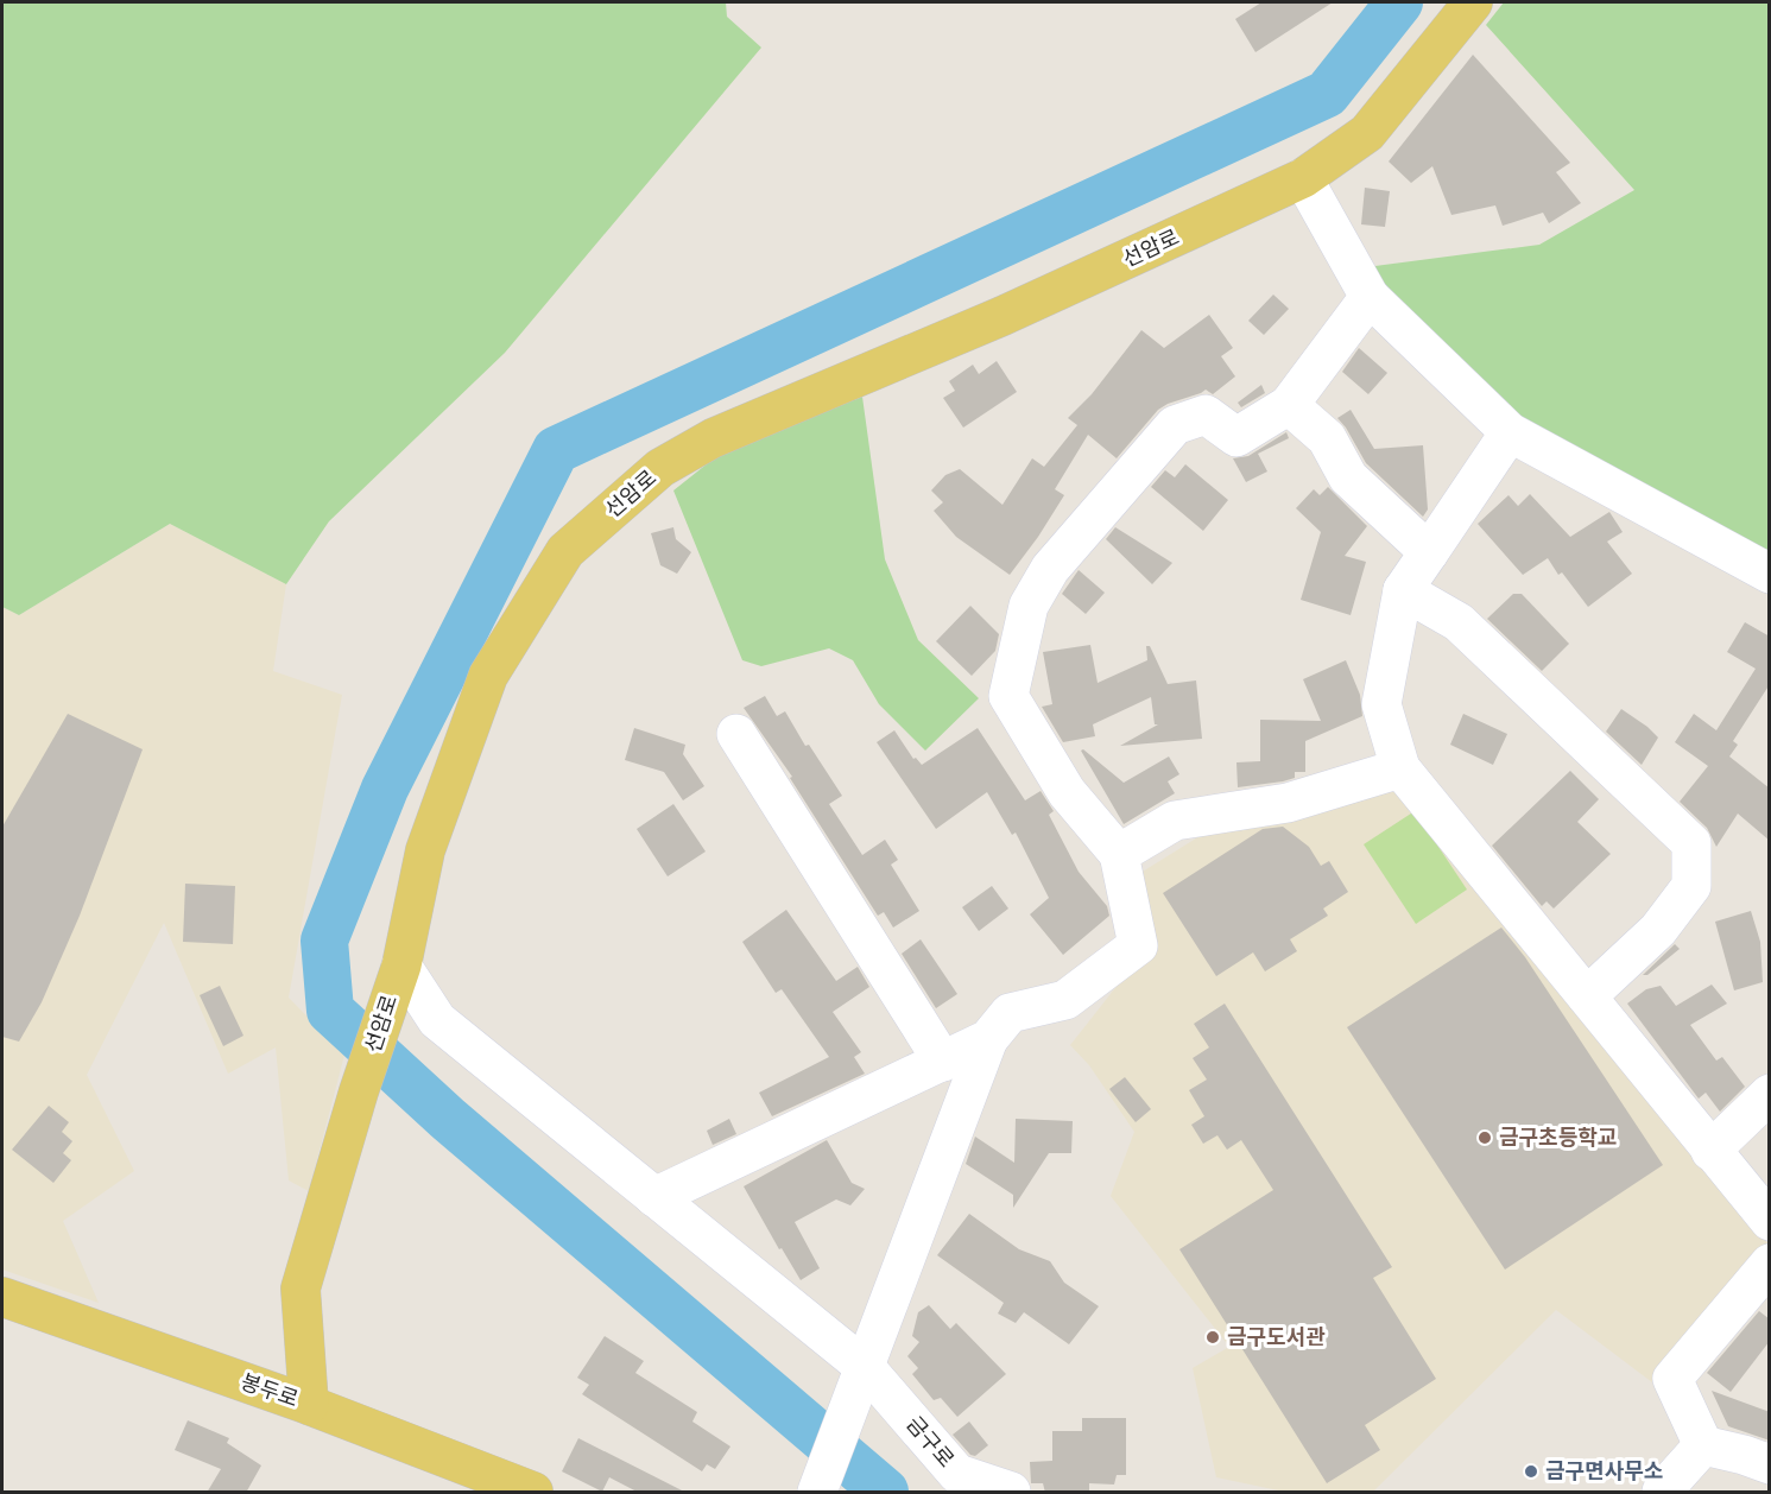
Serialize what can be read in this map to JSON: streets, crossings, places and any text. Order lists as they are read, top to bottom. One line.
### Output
{"streets":{"main road":["선암로","봉두로"],"street":["금구로"]},"crossings":[["선암로","봉두로"],["선암로","금구로"]],"places":["금구초등학교","금구도서관","금구면사무소"]}
